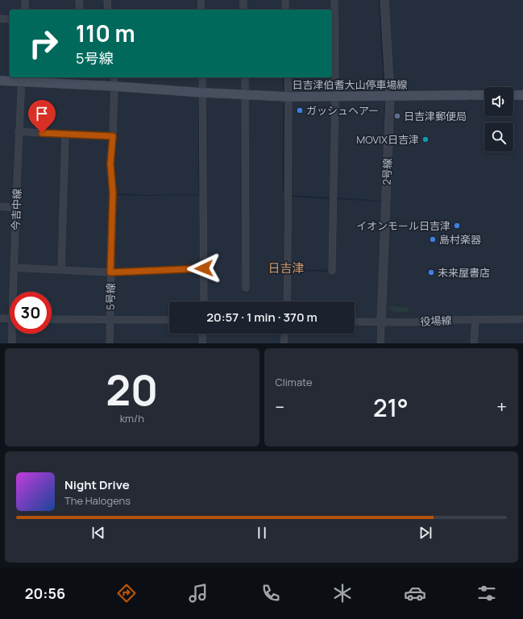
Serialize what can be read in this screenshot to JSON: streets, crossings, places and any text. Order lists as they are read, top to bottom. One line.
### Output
{"streets":{"main road":["日吉津伯耆大山停車場線"],"street":["2号線","今吉中線","5号線","役場線"]},"crossings":[["日吉津伯耆大山停車場線","2号線"],["日吉津伯耆大山停車場線","今吉中線"],["日吉津伯耆大山停車場線","5号線"],["2号線","役場線"]],"districts":["日吉津"],"places":["ガッシュヘアー","日吉津郵便局","MOVIX日吉津","イオンモール日吉津","島村楽器","未来屋書店"],"page":{"turn":["110 m","5号線"],"limit":"30","trip":"20:57 · 1 min · 370 m","tile":[["20","km/h"],"Climate"],"heat":["−","21°","+"],"song":["Night Drive","The Halogens"],"tabs":"20:56"}}
